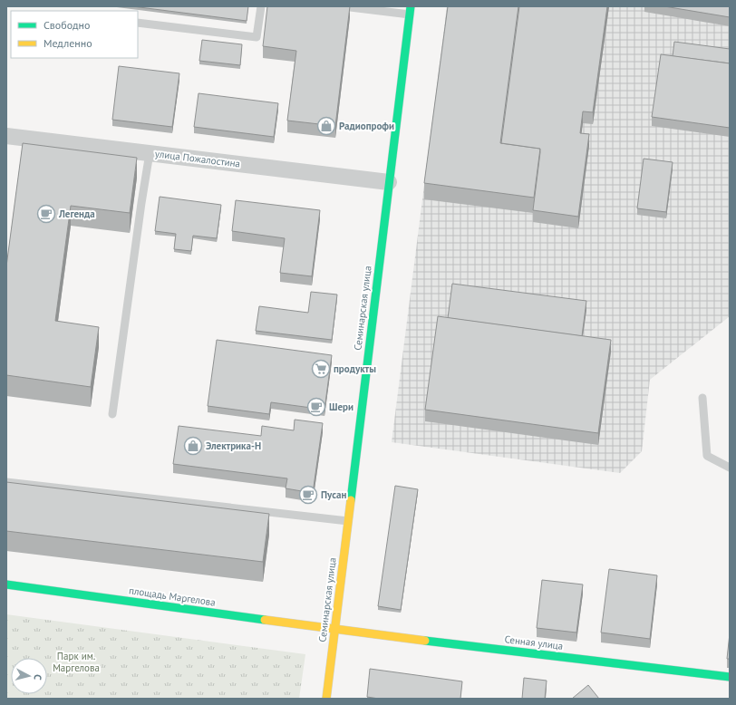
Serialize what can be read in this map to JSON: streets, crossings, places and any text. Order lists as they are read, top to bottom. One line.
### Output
{"streets":{"street":["улица Пожалостина","Семинарская улица","площадь Маргелова","Сенная улица"]},"crossings":[["улица Пожалостина","Семинарская улица"],["Семинарская улица","площадь Маргелова"],["Семинарская улица","Сенная улица"],["площадь Маргелова","Сенная улица"]],"parks":["Парк им. Маргелова"],"places":{"shop":["Радиопрофи","Электрика-Н"],"cafe":["Легенда","Шери","Пусан"],"supermarket":["продукты"]},"legend":["Свободно","Медленно"],"north":"right"}
